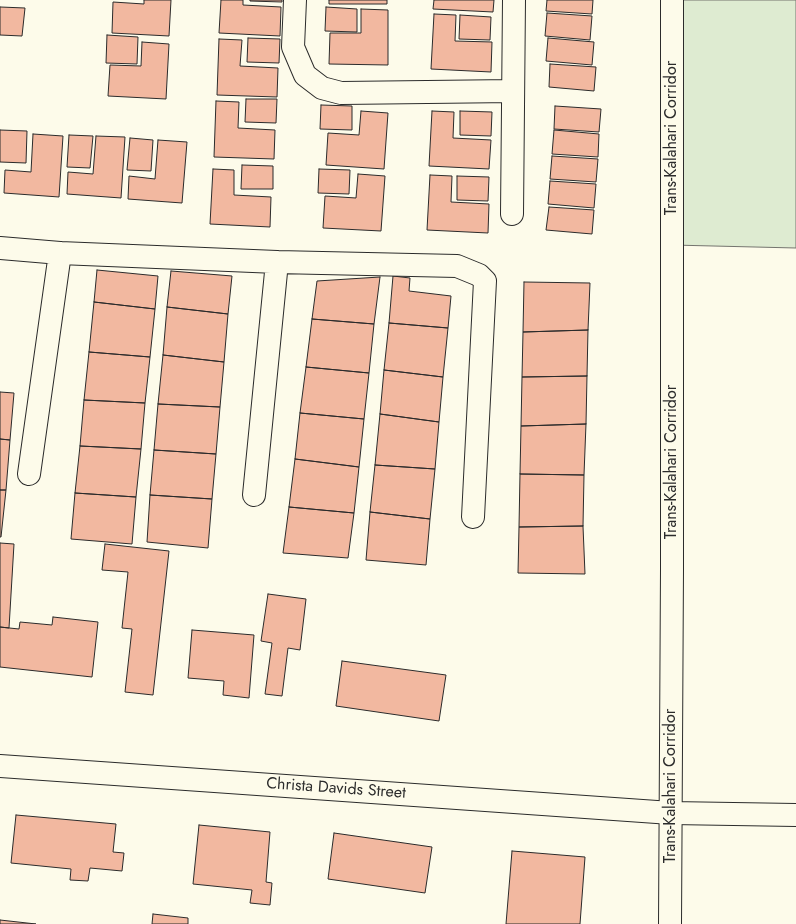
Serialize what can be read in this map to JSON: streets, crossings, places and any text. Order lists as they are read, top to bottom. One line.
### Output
{"streets":{"main road":["Trans-Kalahari Corridor","Christa Davids Street"]},"crossings":[["Trans-Kalahari Corridor","Christa Davids Street"]]}
